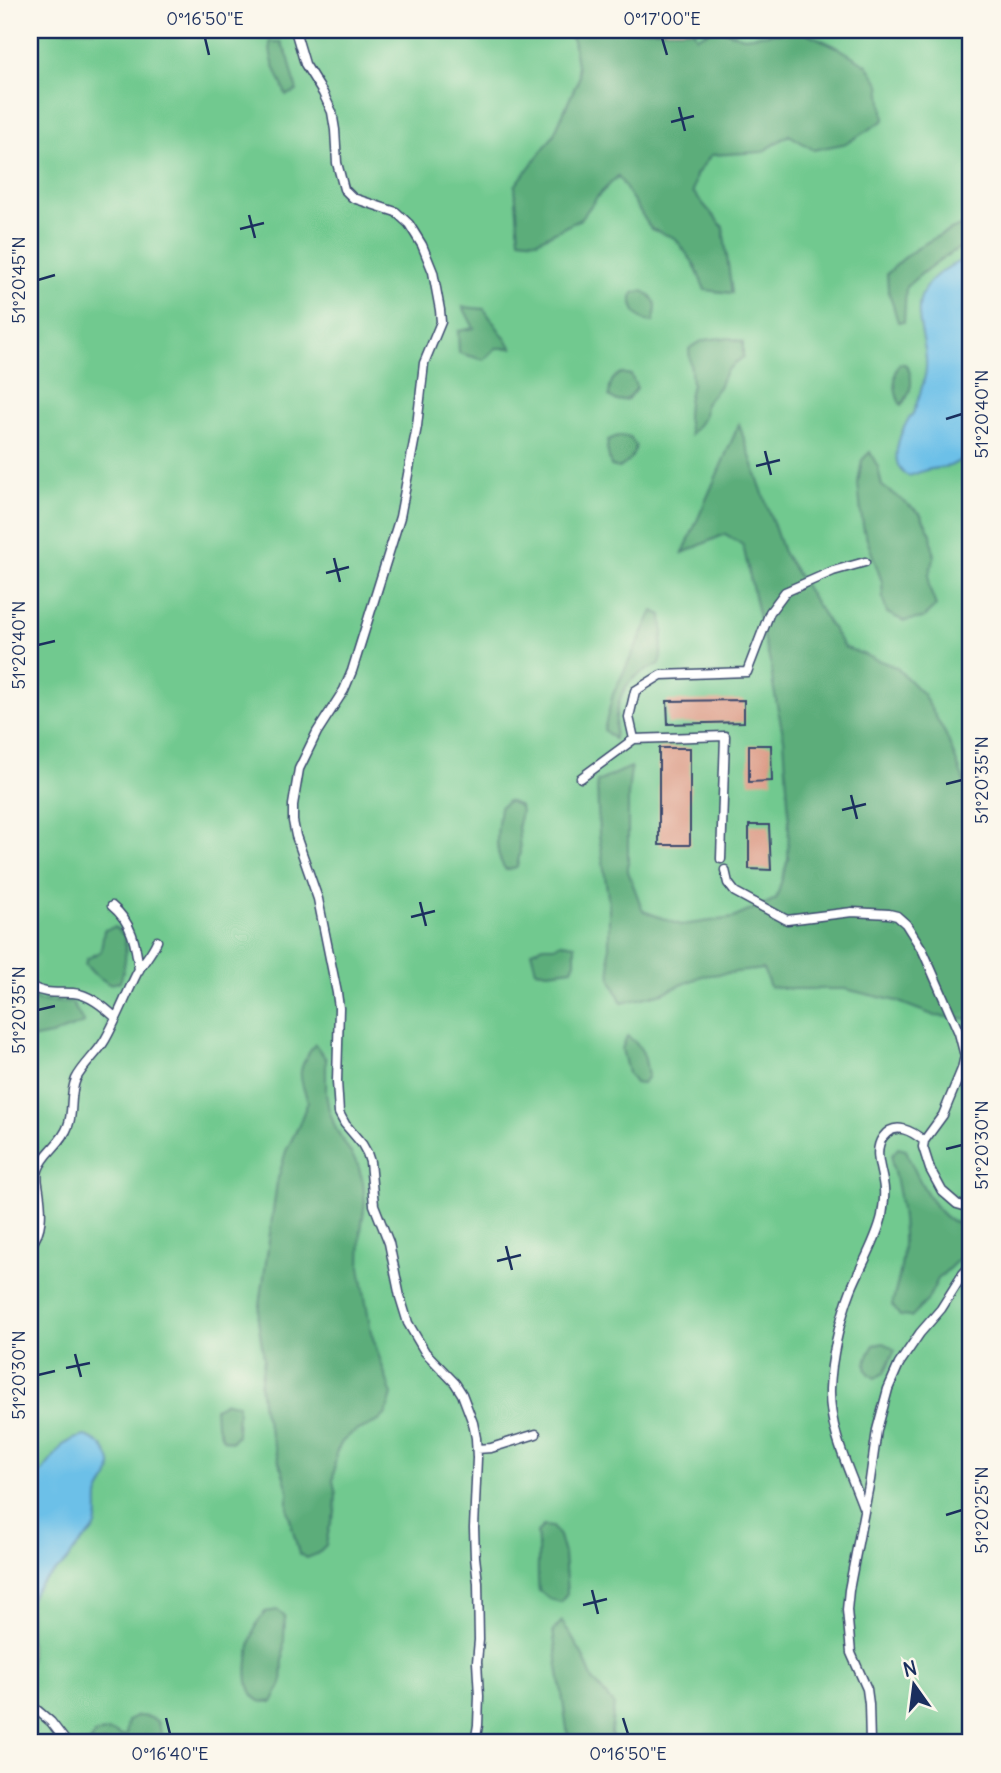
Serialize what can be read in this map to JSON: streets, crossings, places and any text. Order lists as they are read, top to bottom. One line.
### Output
{"north":"top","coordinates":["0°16'50\"E","0°17'00\"E","51°20'45\"N","51°20'40\"N","51°20'35\"N","51°20'30\"N","51°20'25\"N","0°16'40\"E"]}
